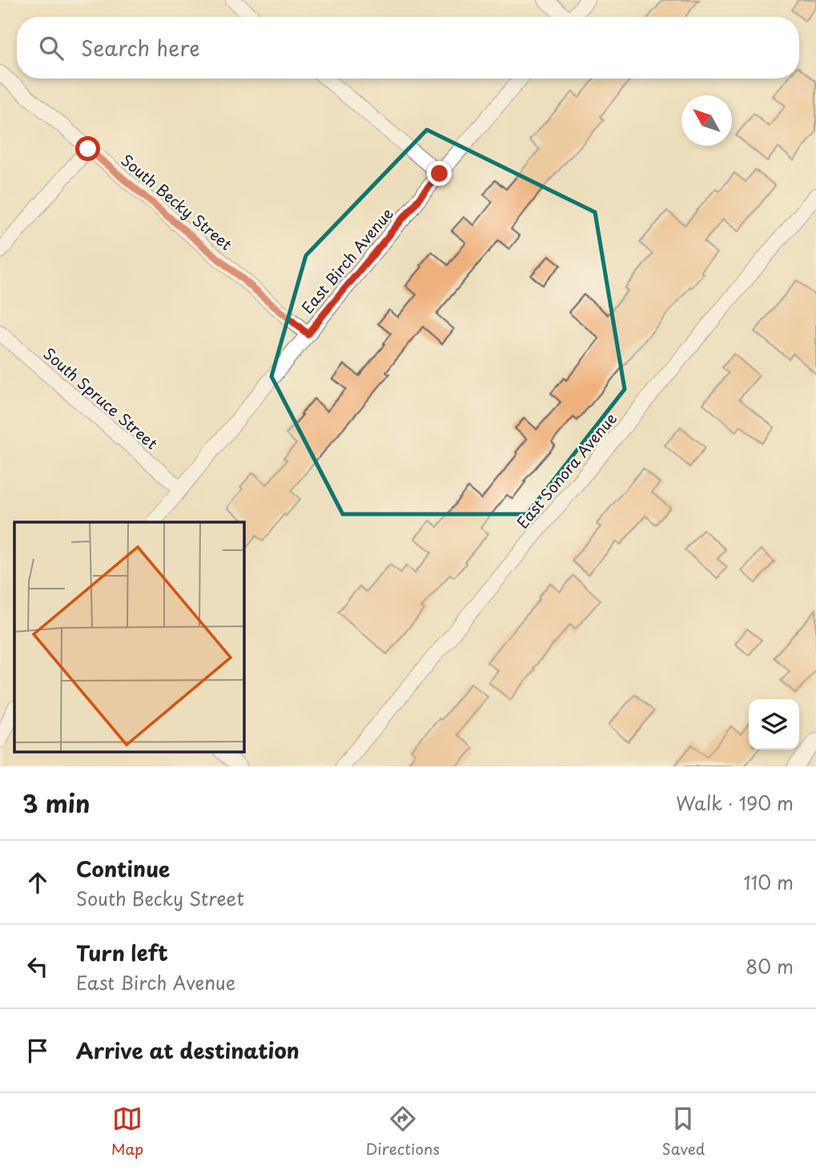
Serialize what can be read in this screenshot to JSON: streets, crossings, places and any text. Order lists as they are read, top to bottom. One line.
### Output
{"streets":{"street":["South Becky Street","East Birch Avenue","South Spruce Street","East Sonora Avenue"]},"crossings":[["South Becky Street","East Birch Avenue"],["East Birch Avenue","South Spruce Street"]],"north":"top left","page":{"search":"Search here","heading":["3 min","Walk · 190 m"],"list":[["Continue","South Becky Street","110 m"],["Turn left","East Birch Avenue","80 m"],"Arrive at destination"],"nav":["Map","Directions","Saved"]}}
